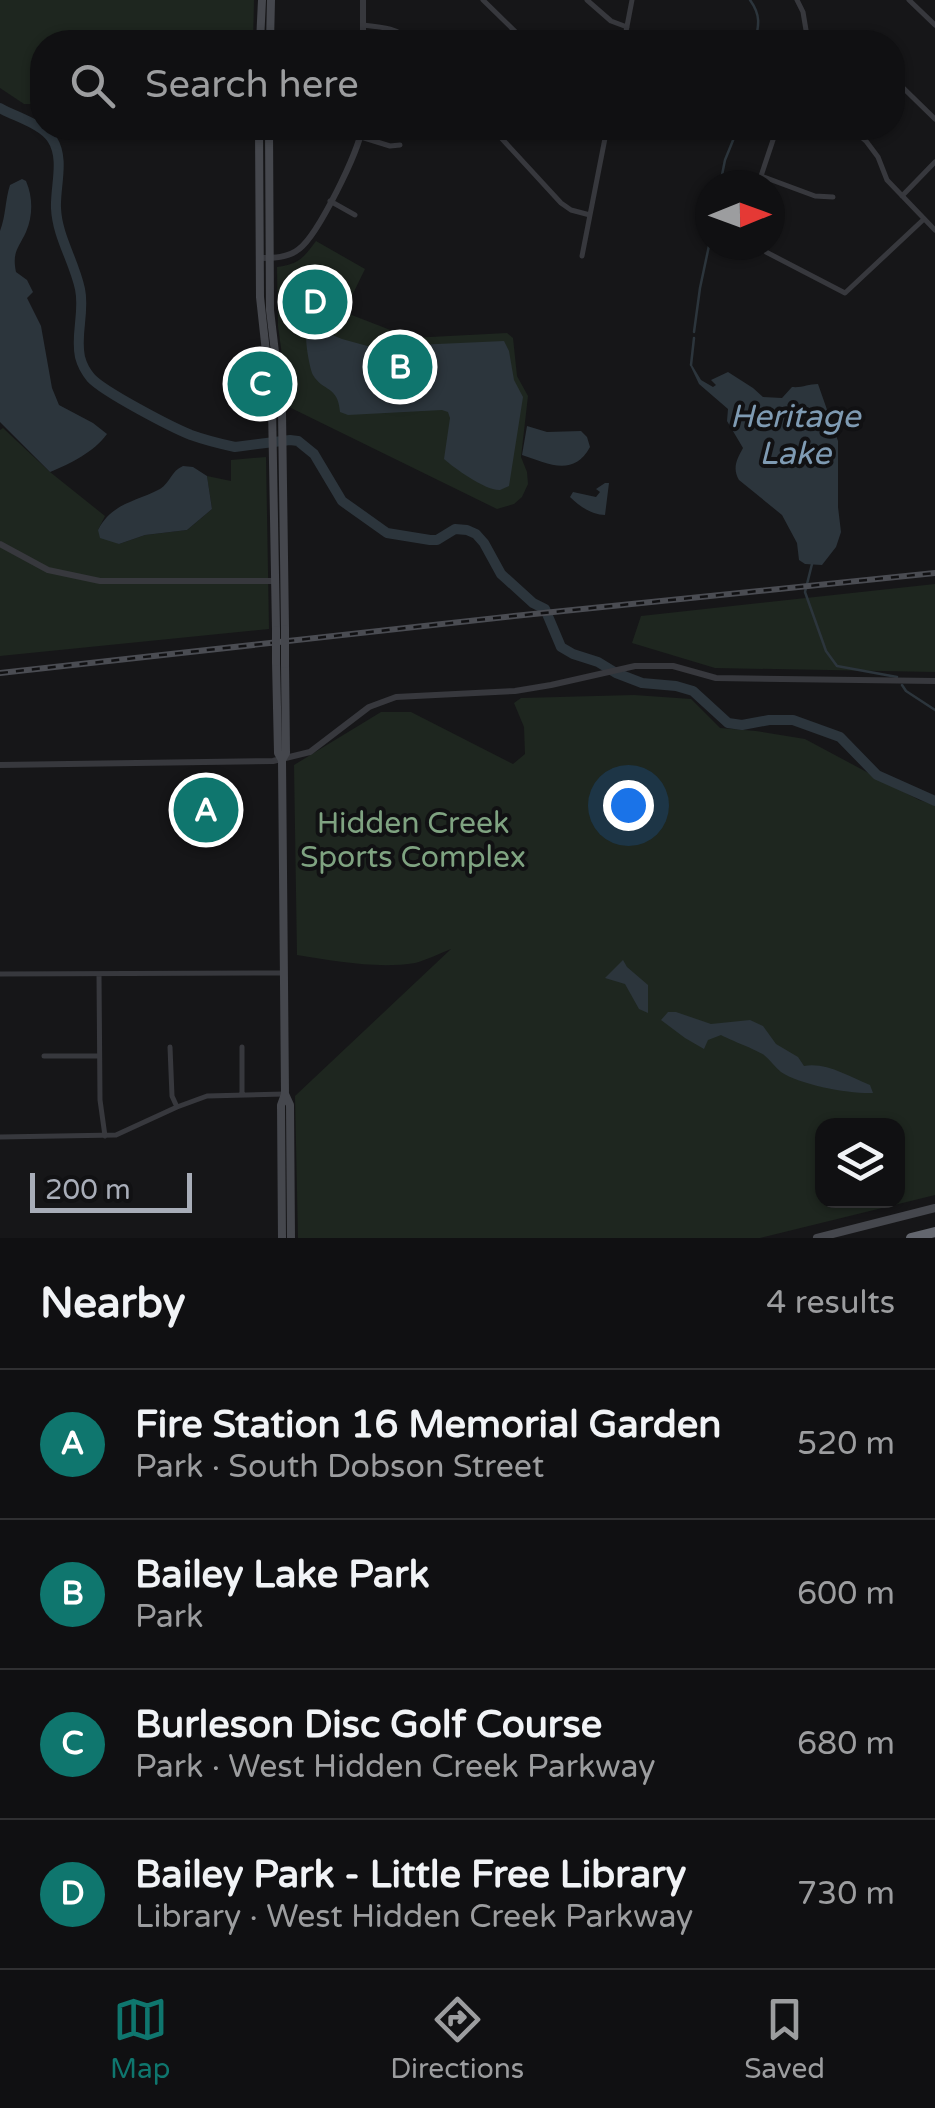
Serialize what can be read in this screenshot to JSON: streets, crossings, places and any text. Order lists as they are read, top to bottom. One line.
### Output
{"water":["Heritage Lake"],"parks":["Hidden Creek Sports Complex"],"scale_bar":"200 m","north":"right","page":{"search":"Search here","pins":["D","B","C","A"],"scale":"200 m","heading":["Nearby","4 results"],"list":[{"mark":"A","name":"Fire Station 16 Memorial Garden","note":"Park · South Dobson Street","value":"520 m"},{"mark":"B","name":"Bailey Lake Park","note":"Park","value":"600 m"},{"mark":"C","name":"Burleson Disc Golf Course","note":"Park · West Hidden Creek Parkway","value":"680 m"},{"mark":"D","name":"Bailey Park - Little Free Library","note":"Library · West Hidden Creek Parkway","value":"730 m"}],"nav":["Map","Directions","Saved"]}}
